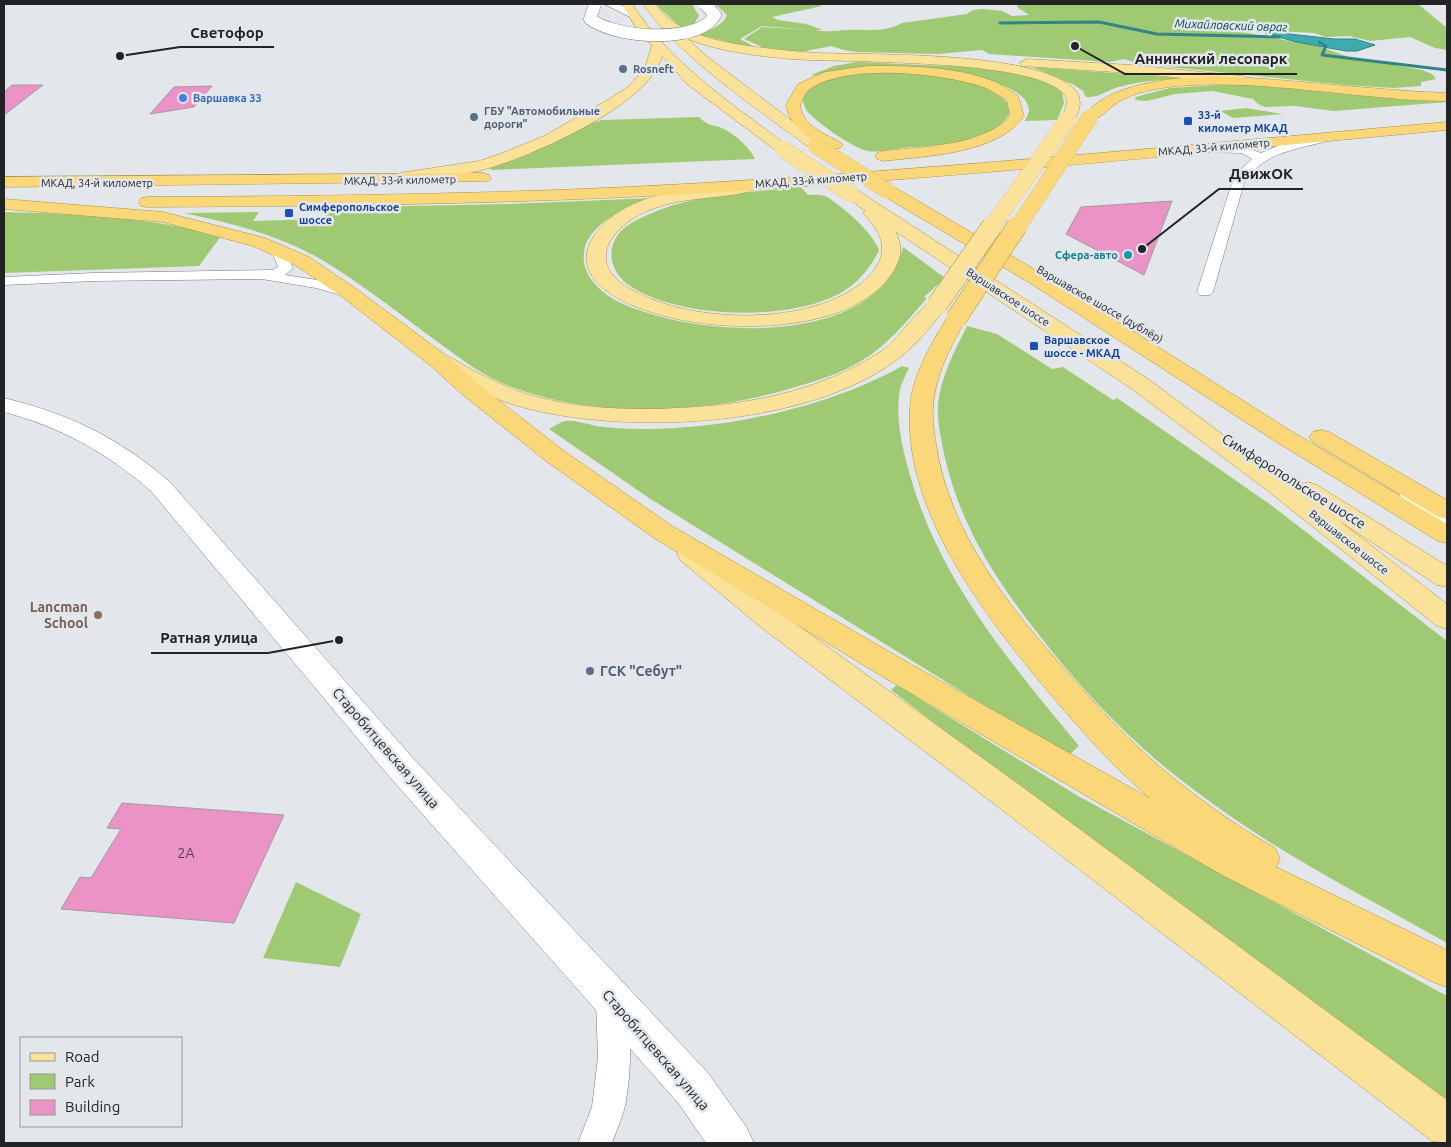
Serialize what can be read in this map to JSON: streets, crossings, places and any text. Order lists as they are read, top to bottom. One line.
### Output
{"streets":{"highway":["МКАД, 33-й километр","МКАД, 34-й километр","Варшавское шоссе (дублёр)"],"main road":["Варшавское шоссе","Симферопольское шоссе"],"street":["Старобитцевская улица"]},"crossings":[["МКАД, 33-й километр","МКАД, 34-й километр"],["Варшавское шоссе","Симферопольское шоссе"]],"water":["Михайловский овраг"],"places":{"other":["Аннинский лесопарк","Светофор","Rosneft","Варшавка 33","ГБУ \"Автомобильные дороги\"","ДвижОК","Сфера-авто","Lancman School","Ратная улица","ГСК \"Себут\""],"transit":["33-й километр МКАД","Симферопольское шоссе","Варшавское шоссе - МКАД"]},"house_numbers":["2А"],"legend":["Road","Park","Building"]}
